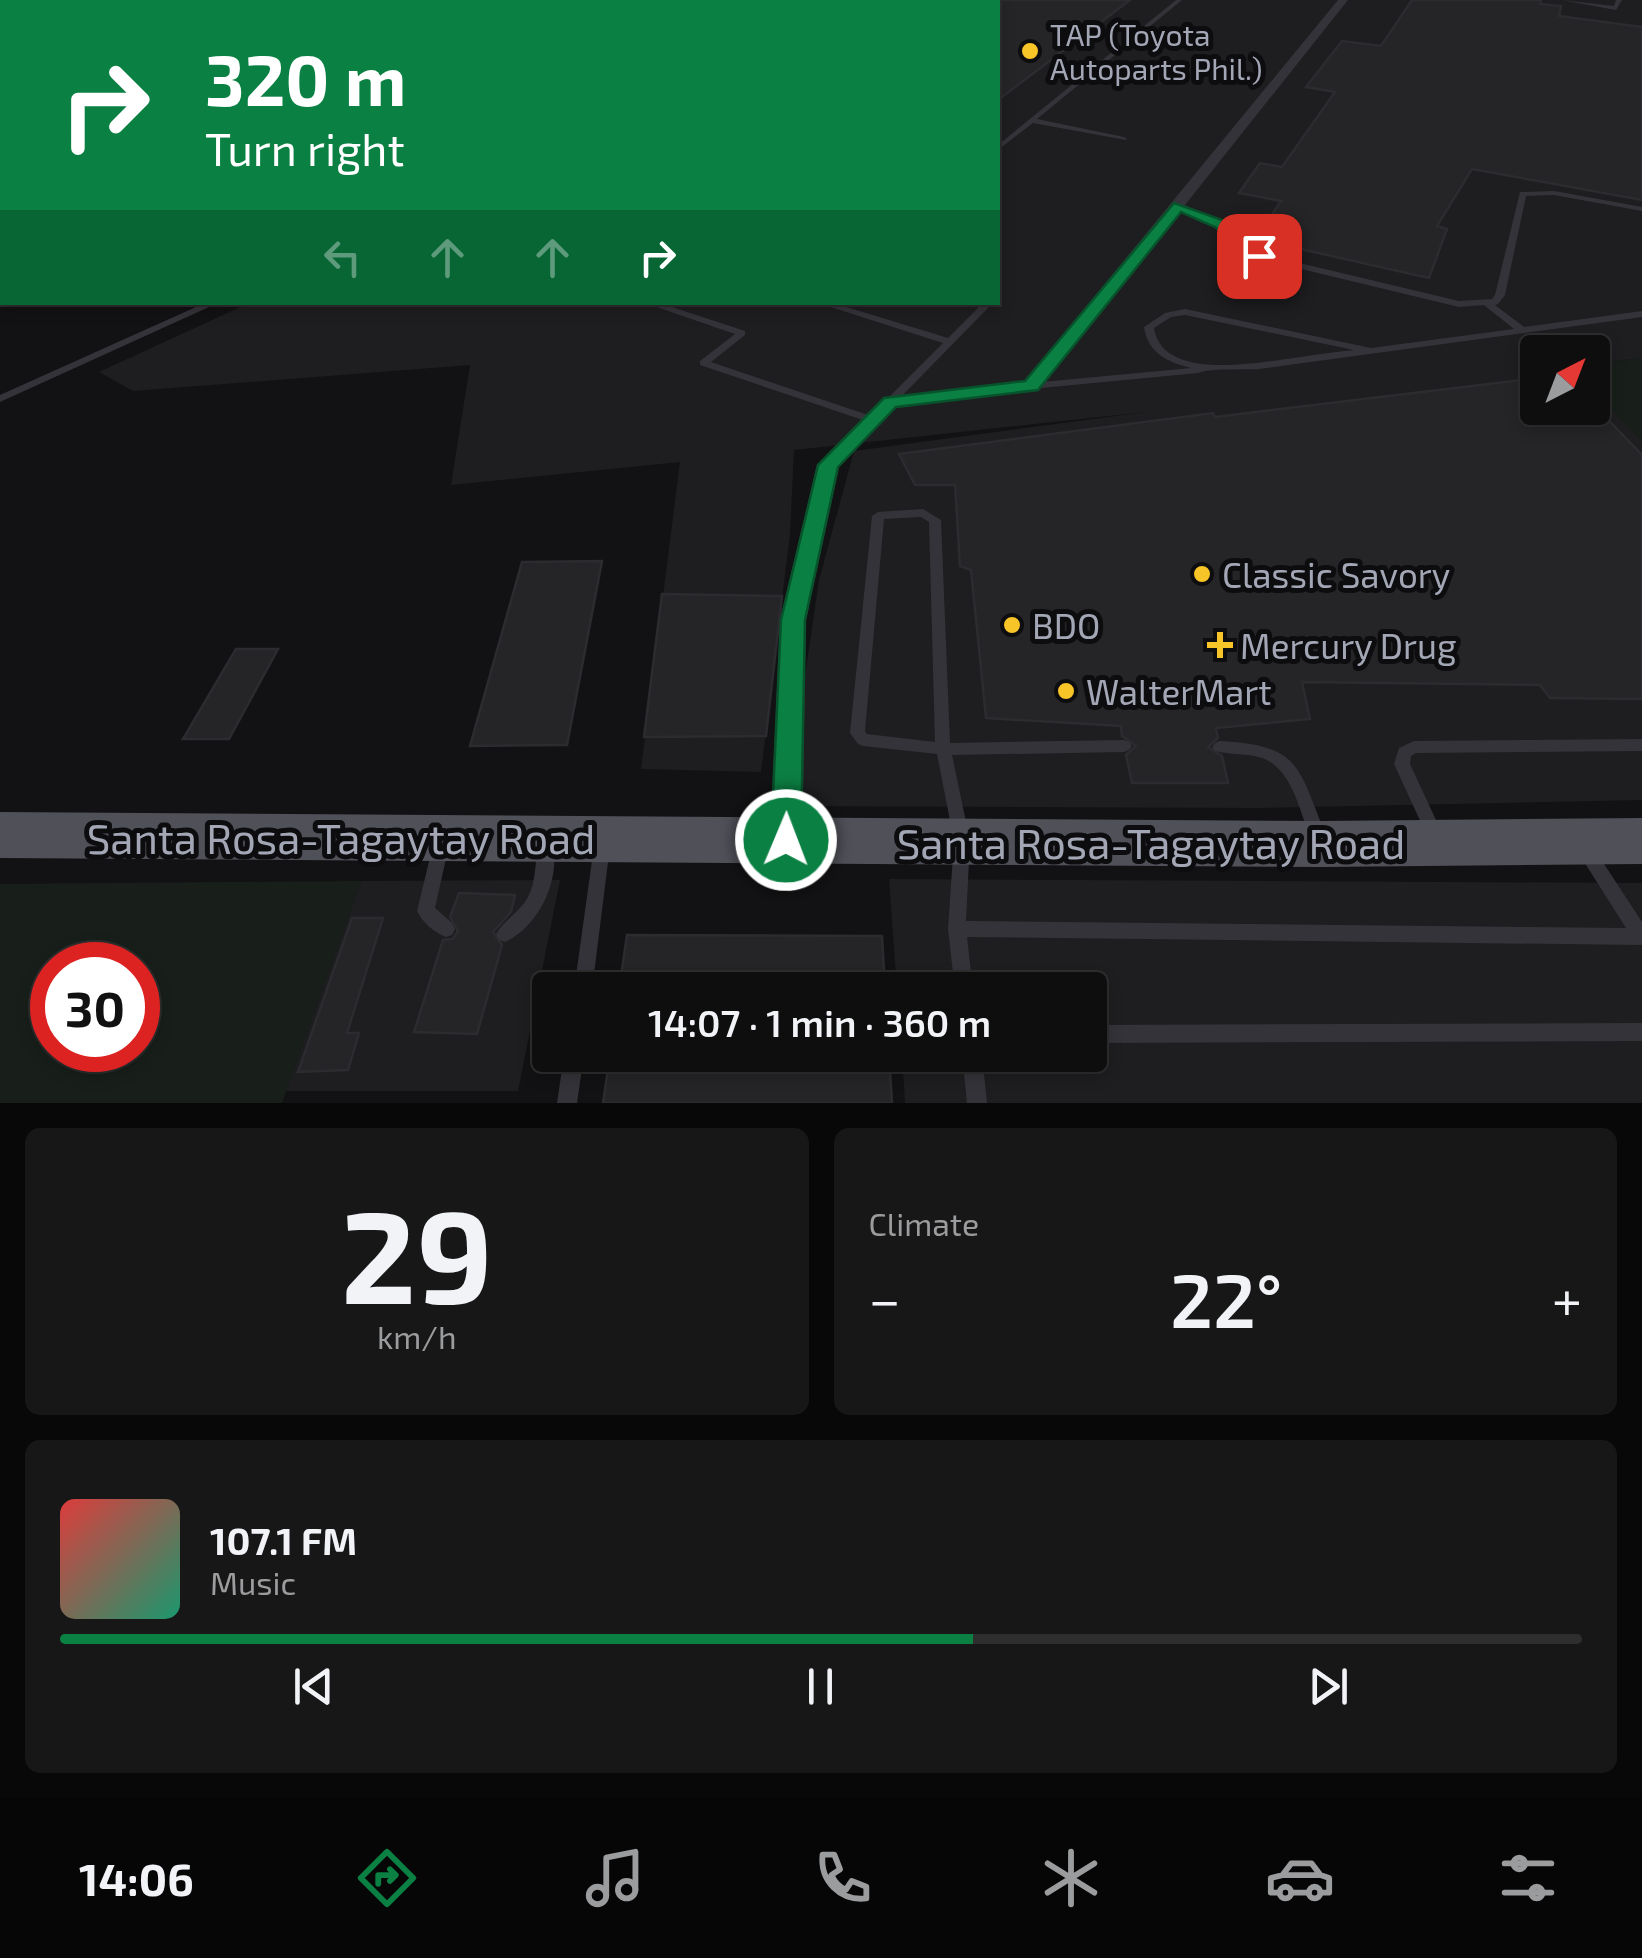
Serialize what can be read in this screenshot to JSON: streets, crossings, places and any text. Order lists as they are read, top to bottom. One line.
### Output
{"streets":{"main road":["Santa Rosa-Tagaytay Road"]},"places":{"other":["TAP (Toyota Autoparts Phil.)","Classic Savory","BDO","WalterMart"],"health":["Mercury Drug"]},"north":"top right","page":{"turn":["320 m","Turn right"],"limit":"30","trip":"14:07 · 1 min · 360 m","tile":[["29","km/h"],"Climate"],"heat":["−","22°","+"],"song":["107.1 FM","Music"],"tabs":"14:06"}}
